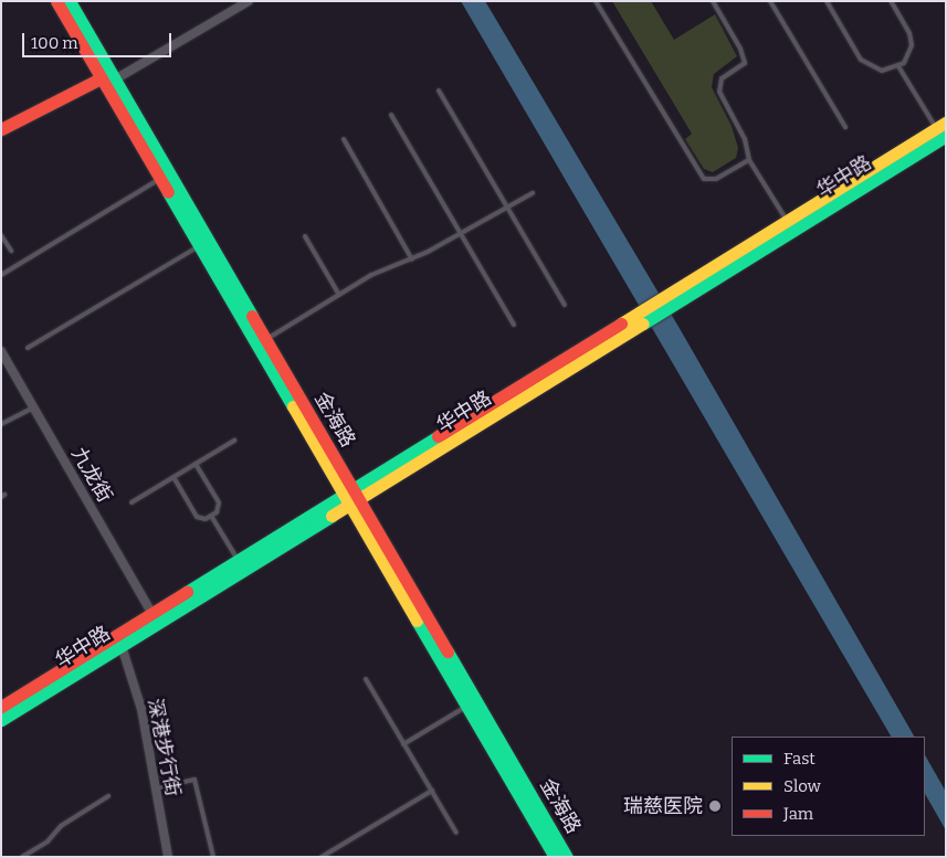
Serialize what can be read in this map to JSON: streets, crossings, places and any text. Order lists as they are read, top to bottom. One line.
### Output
{"streets":{"main road":["华中路","金海路"],"street":["九龙街","深港步行街"]},"crossings":[["华中路","金海路"],["华中路","九龙街"],["华中路","深港步行街"]],"places":["瑞慈医院"],"legend":["Fast","Slow","Jam"],"scale_bar":"100 m"}
